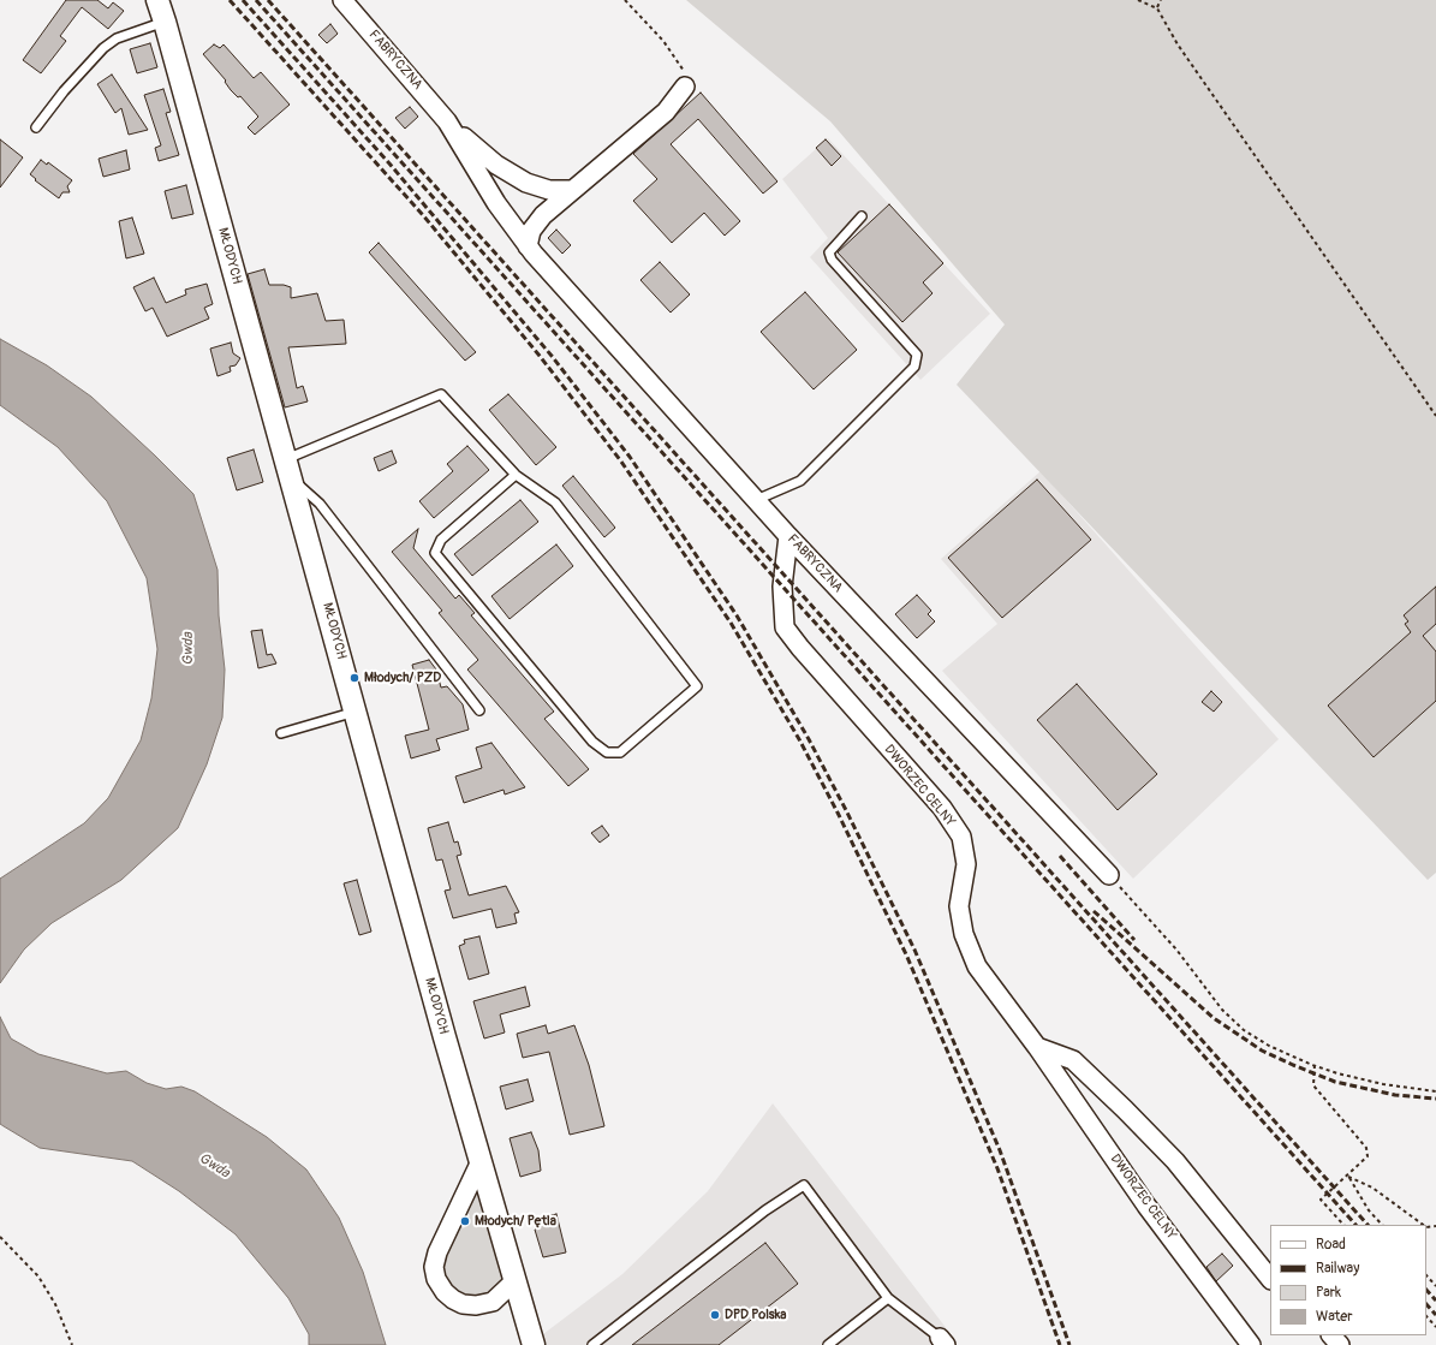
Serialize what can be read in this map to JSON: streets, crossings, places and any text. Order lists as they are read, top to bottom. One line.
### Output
{"streets":{"street":["FABRYCZNA","MŁODYCH","DWORZEC CELNY"]},"crossings":[["FABRYCZNA","DWORZEC CELNY"]],"water":["Gwda"],"places":["Młodych/ PZD","Młodych/ Pętla","DPD Polska"],"legend":["Road","Railway","Park","Water"]}
